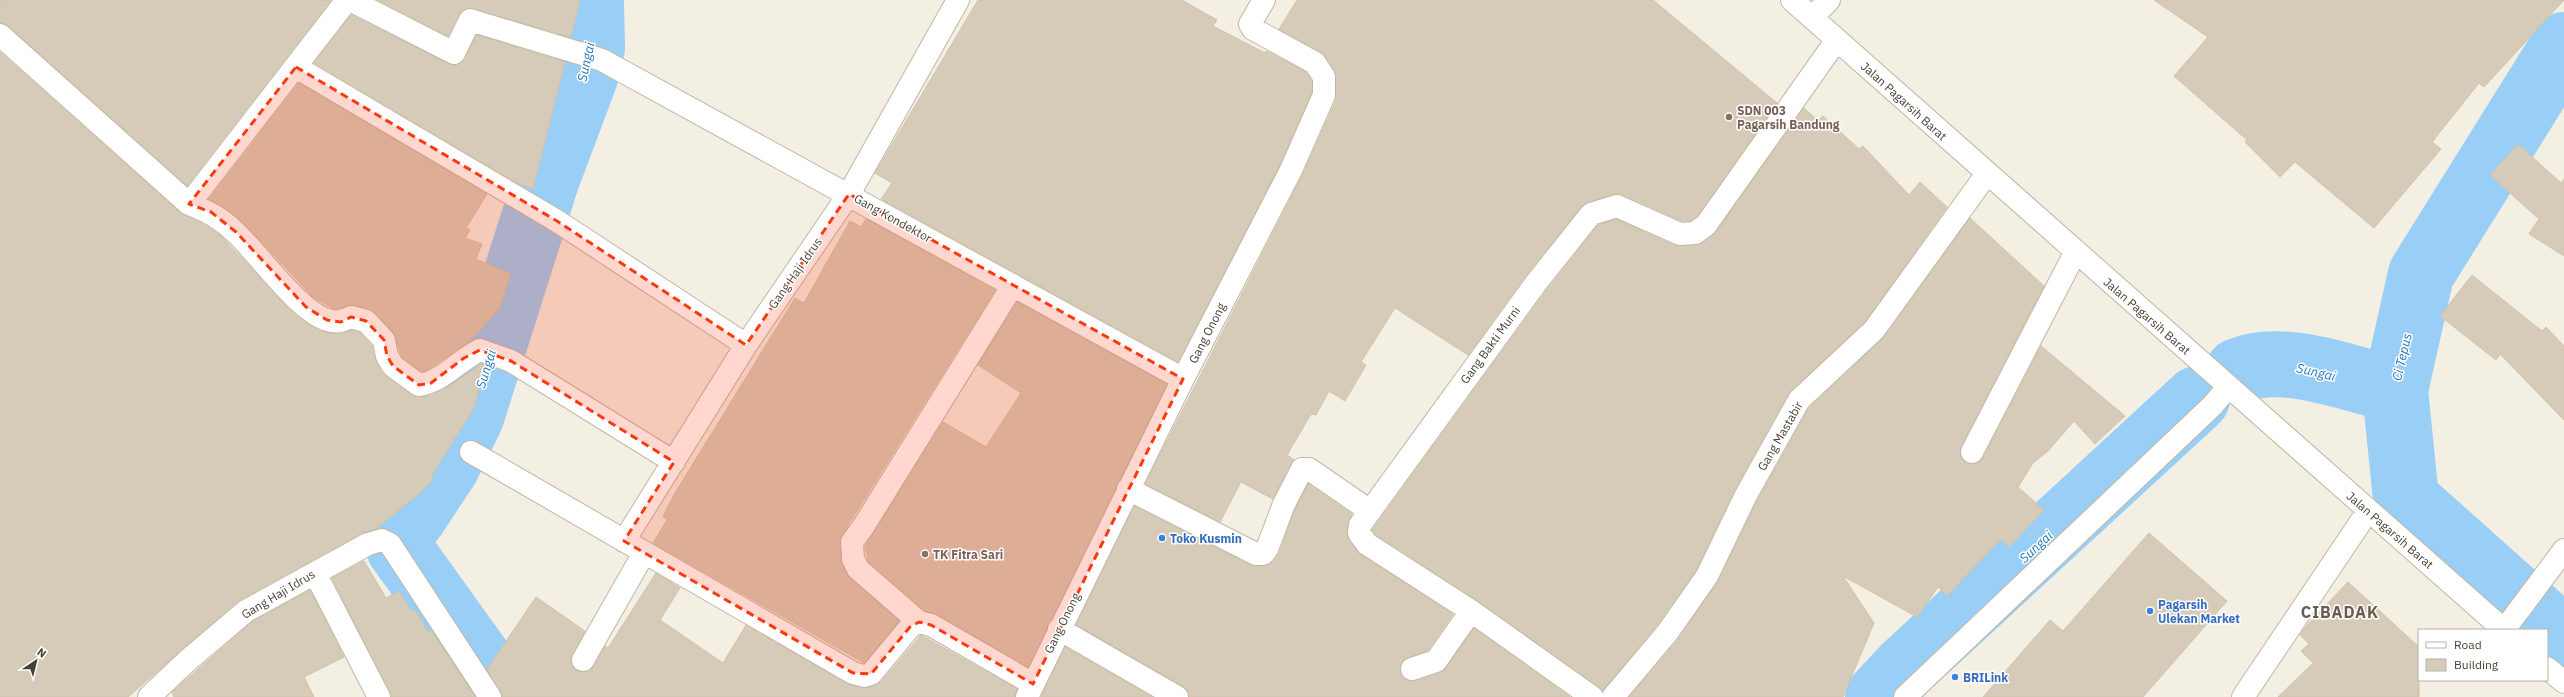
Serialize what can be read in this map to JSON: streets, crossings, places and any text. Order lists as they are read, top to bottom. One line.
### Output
{"streets":{"street":["Jalan Pagarsih Barat","Gang Kondektor","Gang Haji Idrus","Gang Onong","Gang Bakti Murni","Gang Mastabir"]},"crossings":[["Jalan Pagarsih Barat","Gang Bakti Murni"],["Jalan Pagarsih Barat","Gang Mastabir"],["Gang Kondektor","Gang Haji Idrus"],["Gang Kondektor","Gang Onong"]],"districts":["CIBADAK"],"water":["Sungai","Ci Tepus"],"places":["SDN 003 Pagarsih Bandung","Toko Kusmin","TK Fitra Sari","Pagarsih Ulekan Market","BRILink"],"legend":["Road","Building"],"north":"top right"}
